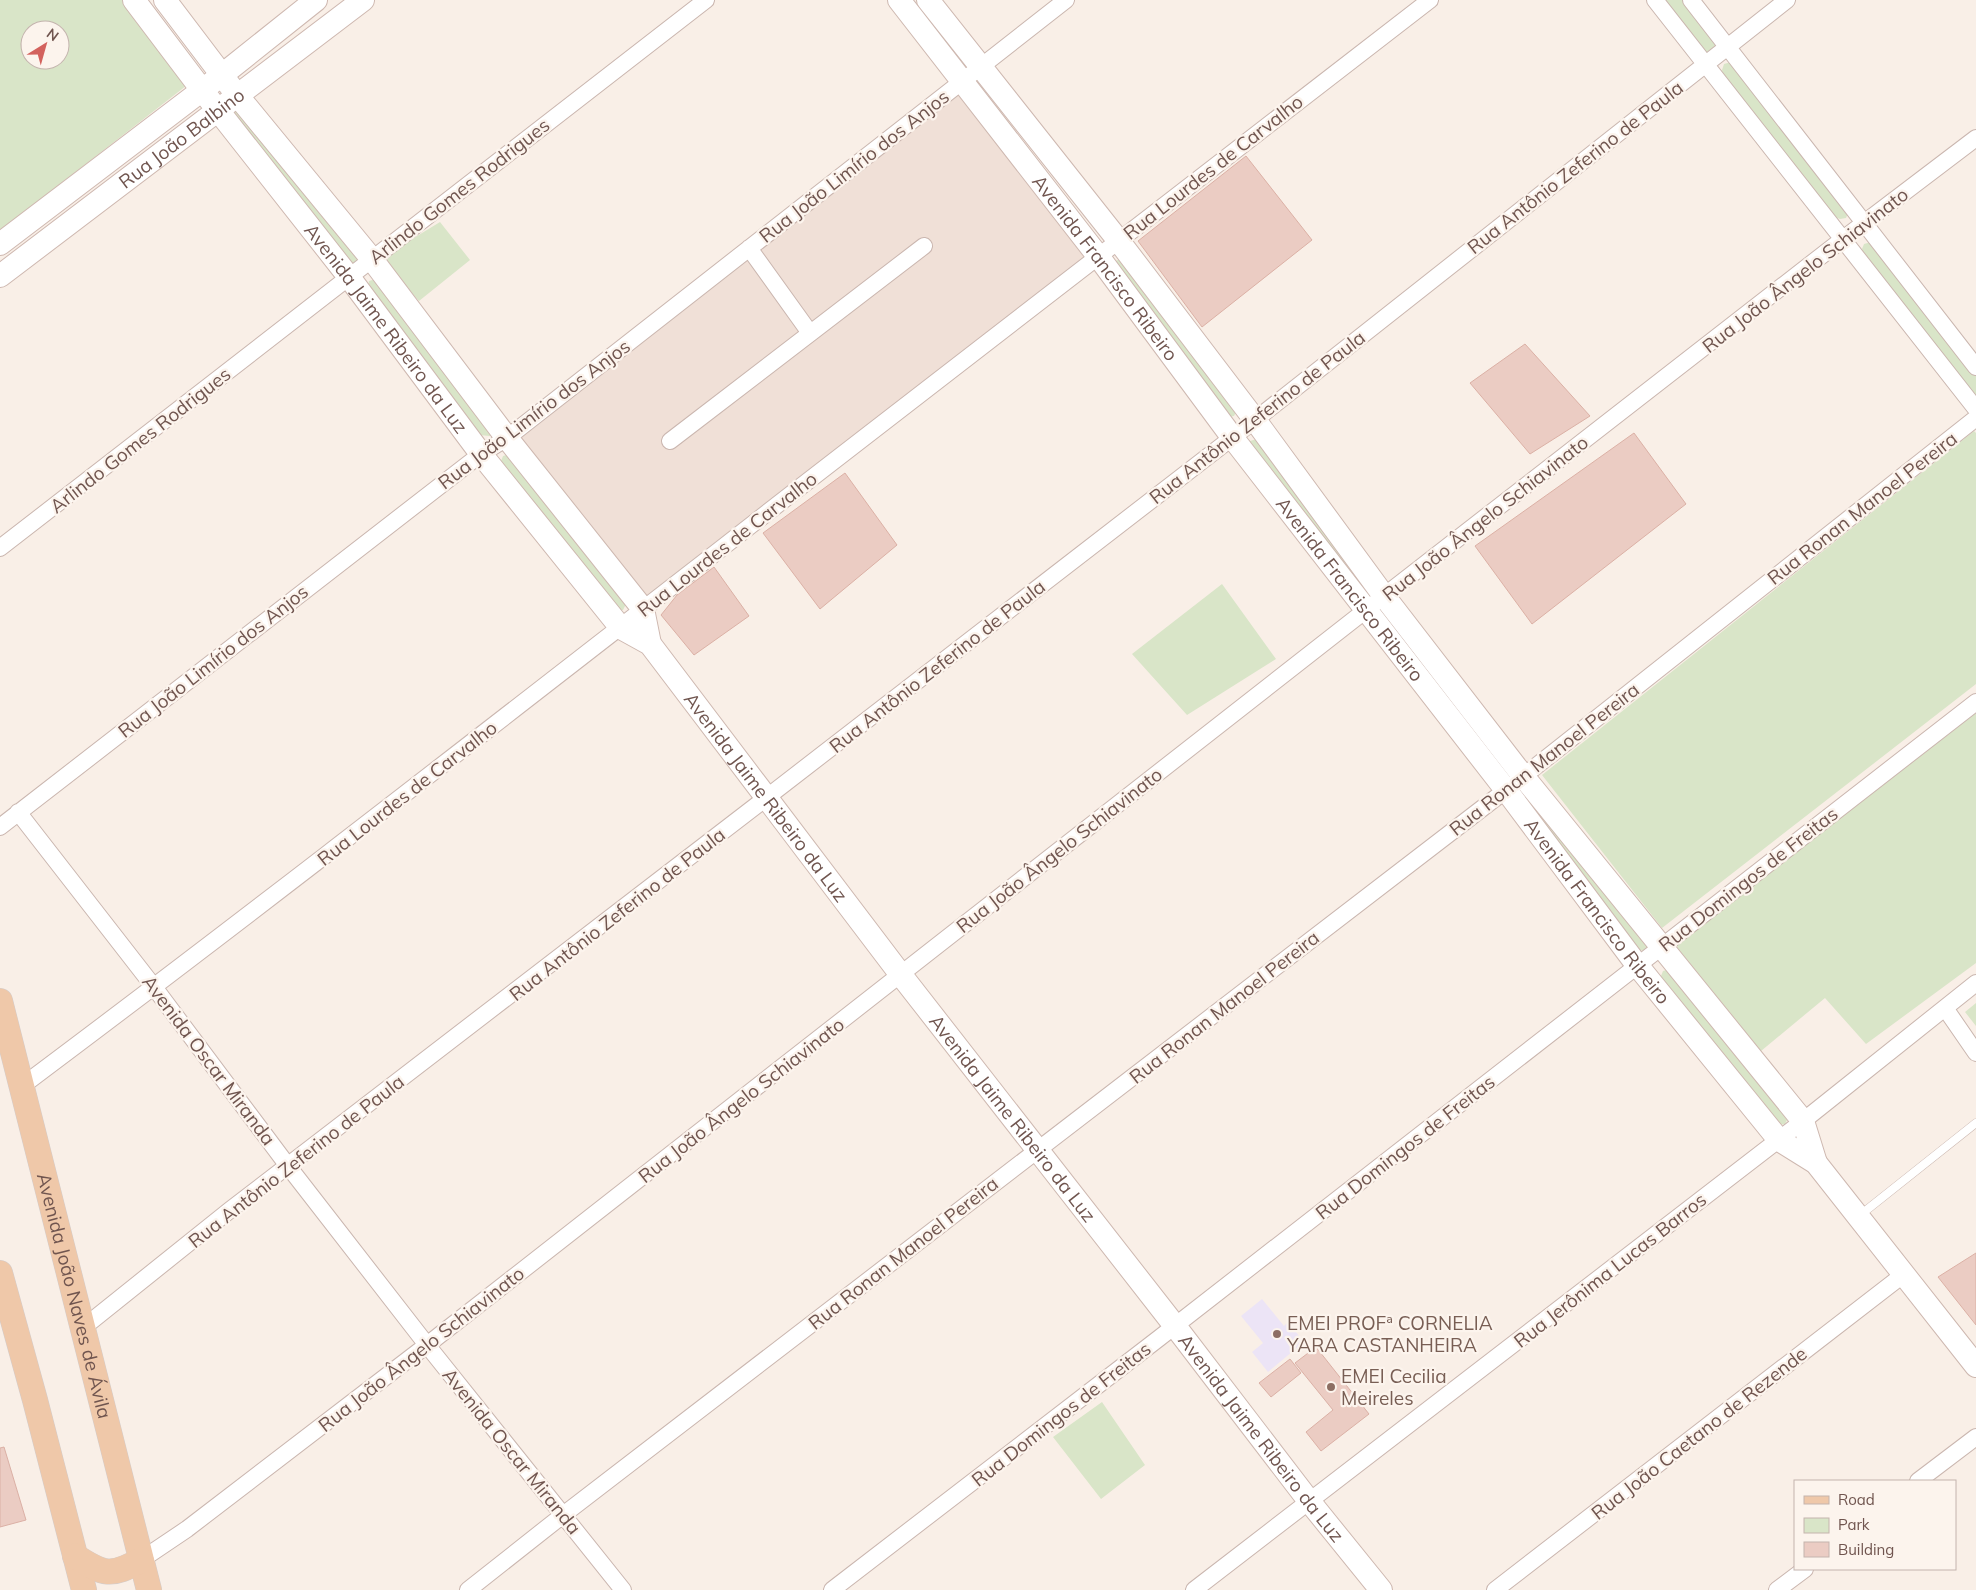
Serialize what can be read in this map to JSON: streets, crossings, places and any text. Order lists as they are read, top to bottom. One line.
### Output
{"streets":{"main road":["Avenida João Naves de Ávila"],"street":["Rua João Balbino","Rua João Limírio dos Anjos","Rua Lourdes de Carvalho","Rua Antônio Zeferino de Paula","Arlindo Gomes Rodrigues","Avenida Francisco Ribeiro","Rua João Ângelo Schiavinato","Avenida Jaime Ribeiro da Luz","Rua Ronan Manoel Pereira","Rua Domingos de Freitas","Avenida Oscar Miranda","Rua Jerônima Lucas Barros","Rua João Caetano de Rezende"]},"crossings":[["Rua João Balbino","Avenida Jaime Ribeiro da Luz"],["Rua João Limírio dos Anjos","Avenida Francisco Ribeiro"],["Rua João Limírio dos Anjos","Avenida Jaime Ribeiro da Luz"],["Rua João Limírio dos Anjos","Avenida Oscar Miranda"],["Rua Lourdes de Carvalho","Avenida Francisco Ribeiro"],["Rua Lourdes de Carvalho","Avenida Jaime Ribeiro da Luz"],["Rua Lourdes de Carvalho","Avenida Oscar Miranda"],["Rua Lourdes de Carvalho","Avenida João Naves de Ávila"],["Rua Antônio Zeferino de Paula","Avenida Francisco Ribeiro"],["Rua Antônio Zeferino de Paula","Avenida Jaime Ribeiro da Luz"],["Rua Antônio Zeferino de Paula","Avenida Oscar Miranda"],["Rua Antônio Zeferino de Paula","Avenida João Naves de Ávila"],["Arlindo Gomes Rodrigues","Avenida Jaime Ribeiro da Luz"],["Avenida Francisco Ribeiro","Rua João Ângelo Schiavinato"],["Avenida Francisco Ribeiro","Rua Ronan Manoel Pereira"],["Avenida Francisco Ribeiro","Rua Domingos de Freitas"],["Avenida Francisco Ribeiro","Rua Jerônima Lucas Barros"],["Avenida Francisco Ribeiro","Rua João Caetano de Rezende"],["Rua João Ângelo Schiavinato","Avenida Jaime Ribeiro da Luz"],["Rua João Ângelo Schiavinato","Avenida Oscar Miranda"],["Rua João Ângelo Schiavinato","Avenida João Naves de Ávila"],["Avenida Jaime Ribeiro da Luz","Rua Ronan Manoel Pereira"],["Avenida Jaime Ribeiro da Luz","Rua Domingos de Freitas"],["Avenida Jaime Ribeiro da Luz","Rua Jerônima Lucas Barros"],["Rua Ronan Manoel Pereira","Avenida Oscar Miranda"]],"places":["EMEI PROFª CORNELIA YARA CASTANHEIRA","EMEI Cecilia Meireles"],"legend":["Road","Park","Building"],"north":"top right"}
